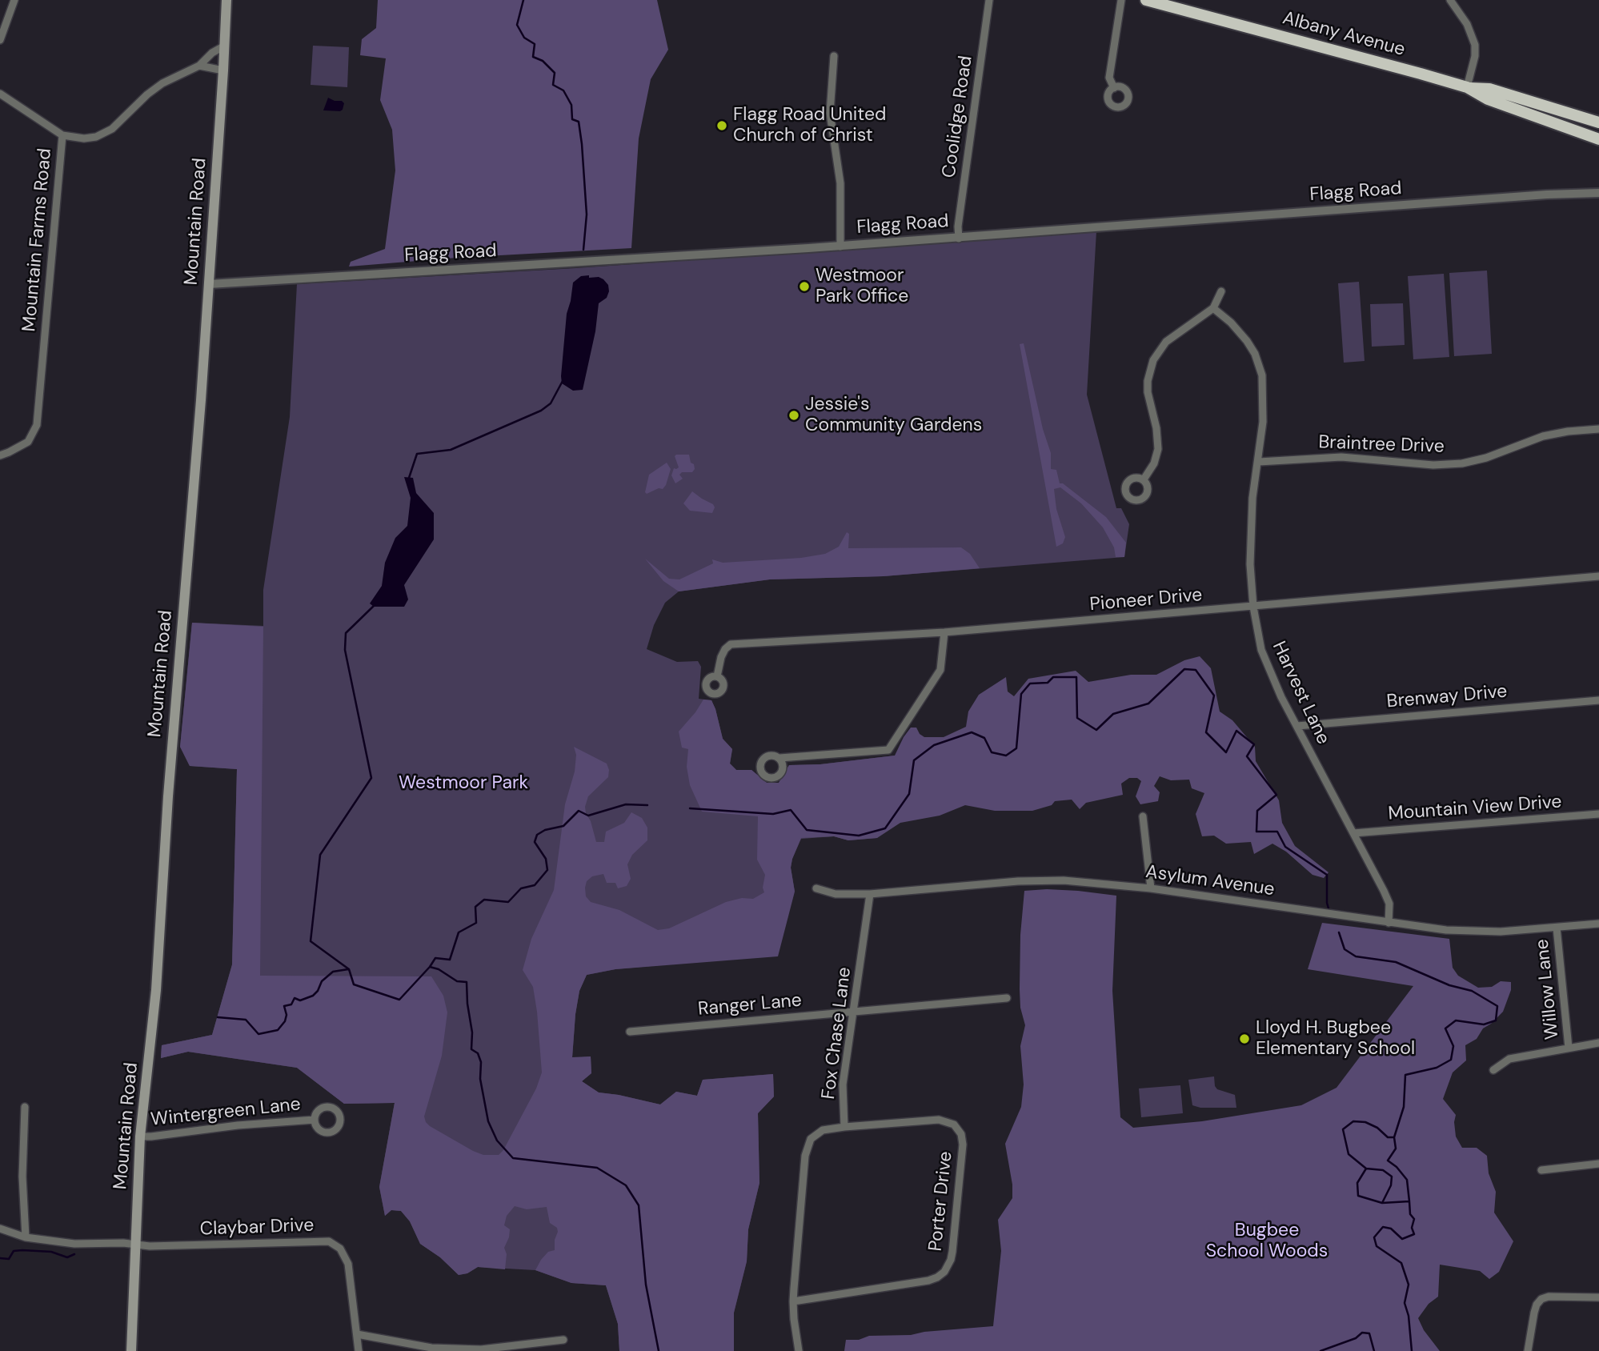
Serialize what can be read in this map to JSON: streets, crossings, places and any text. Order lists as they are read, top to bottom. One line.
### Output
{"streets":{"highway":["Albany Avenue"],"main road":["Mountain Road"],"street":["Coolidge Road","Flagg Road","Mountain Farms Road","Braintree Drive","Pioneer Drive","Harvest Lane","Brenway Drive","Mountain View Drive","Asylum Avenue","Willow Lane","Ranger Lane","Fox Chase Lane","Wintergreen Lane","Porter Drive","Claybar Drive"]},"crossings":[["Coolidge Road","Flagg Road"],["Flagg Road","Mountain Road"],["Mountain Road","Mountain Farms Road"],["Mountain Road","Wintergreen Lane"],["Mountain Road","Claybar Drive"],["Braintree Drive","Harvest Lane"],["Pioneer Drive","Harvest Lane"],["Harvest Lane","Brenway Drive"],["Harvest Lane","Mountain View Drive"],["Harvest Lane","Asylum Avenue"],["Asylum Avenue","Willow Lane"],["Asylum Avenue","Fox Chase Lane"],["Ranger Lane","Fox Chase Lane"],["Fox Chase Lane","Porter Drive"]],"parks":["Westmoor Park","Bugbee School Woods"],"places":["Flagg Road United Church of Christ","Westmoor Park Office","Jessie's Community Gardens","Lloyd H. Bugbee Elementary School"]}
